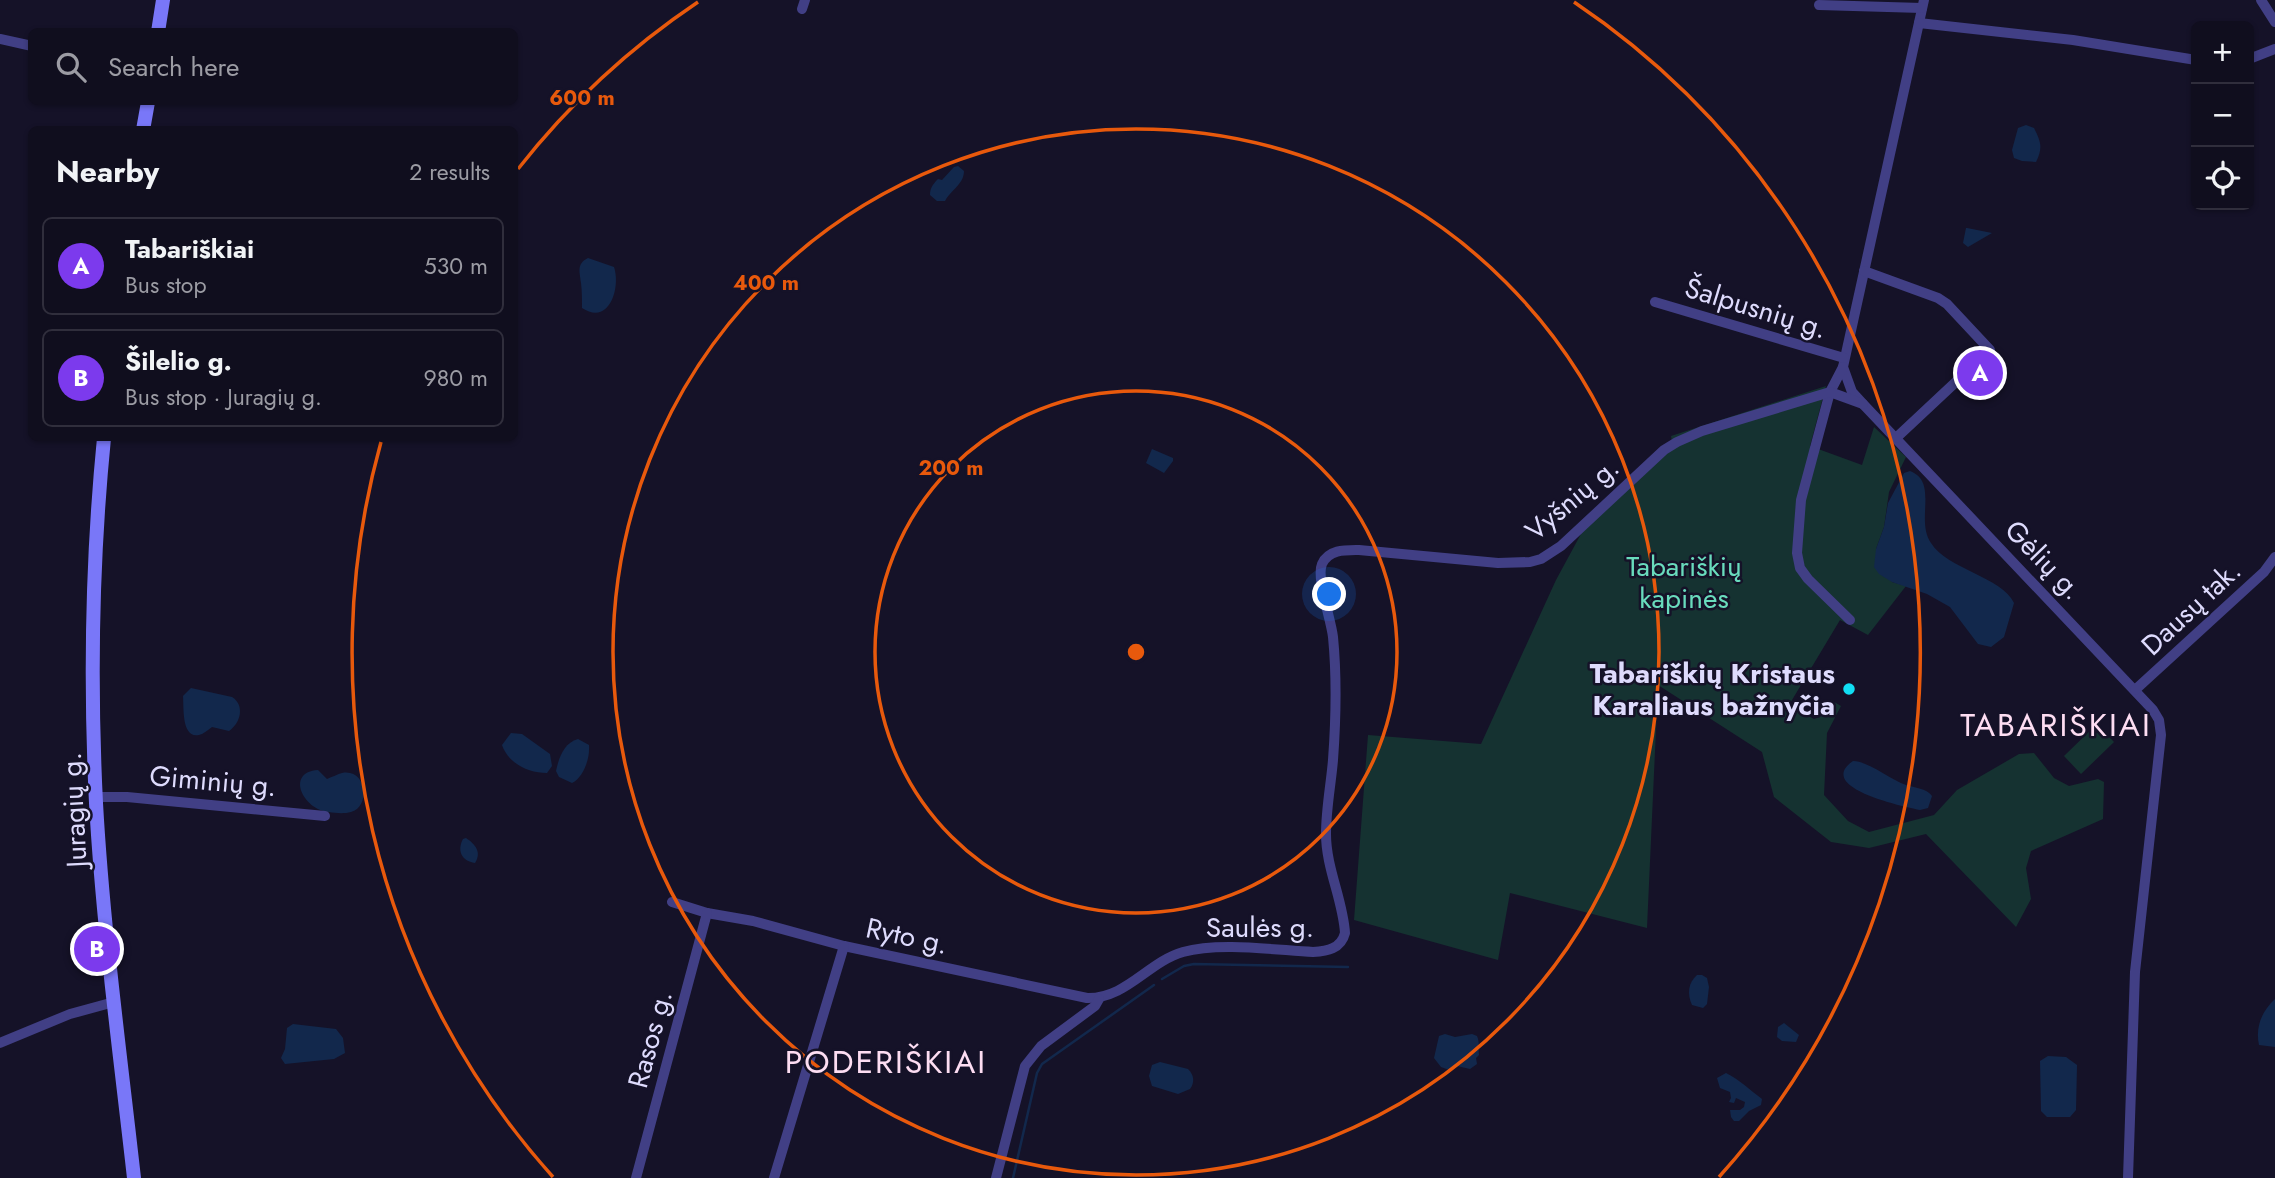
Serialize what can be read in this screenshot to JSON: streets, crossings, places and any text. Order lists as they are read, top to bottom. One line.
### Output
{"streets":{"main road":["Juragių g."],"street":["Šalpusnių g.","Vyšnių g.","Gėlių g.","Dausų tak.","Giminių g.","Saulės g.","Ryto g.","Rasos g."]},"crossings":[["Šalpusnių g.","Gėlių g."],["Vyšnių g.","Saulės g."],["Gėlių g.","Dausų tak."],["Giminių g.","Juragių g."],["Saulės g.","Ryto g."],["Ryto g.","Rasos g."]],"districts":["TABARIŠKIAI","PODERIŠKIAI"],"parks":["Tabariškių kapinės"],"places":["Tabariškių Kristaus Karaliaus bažnyčia"],"page":{"map_buttons":["+","−"],"search":"Search here","heading":["Nearby","2 results"],"list":[{"mark":"A","name":"Tabariškiai","note":"Bus stop","value":"530 m"},{"mark":"B","name":"Šilelio g.","note":"Bus stop · Juragių g.","value":"980 m"}],"pins":["A","B"]},"rings":["600 m","400 m","200 m"]}
